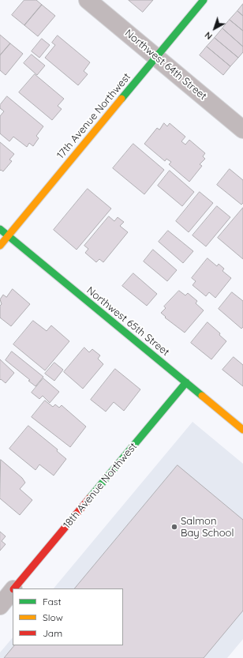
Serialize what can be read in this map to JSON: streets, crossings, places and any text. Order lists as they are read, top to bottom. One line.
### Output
{"streets":{"street":["Northwest 64th Street","17th Avenue Northwest","Northwest 65th Street","18th Avenue Northwest"]},"crossings":[["Northwest 64th Street","17th Avenue Northwest"],["17th Avenue Northwest","Northwest 65th Street"],["Northwest 65th Street","18th Avenue Northwest"]],"places":["Salmon Bay School"],"legend":["Fast","Slow","Jam"],"north":"bottom left"}
